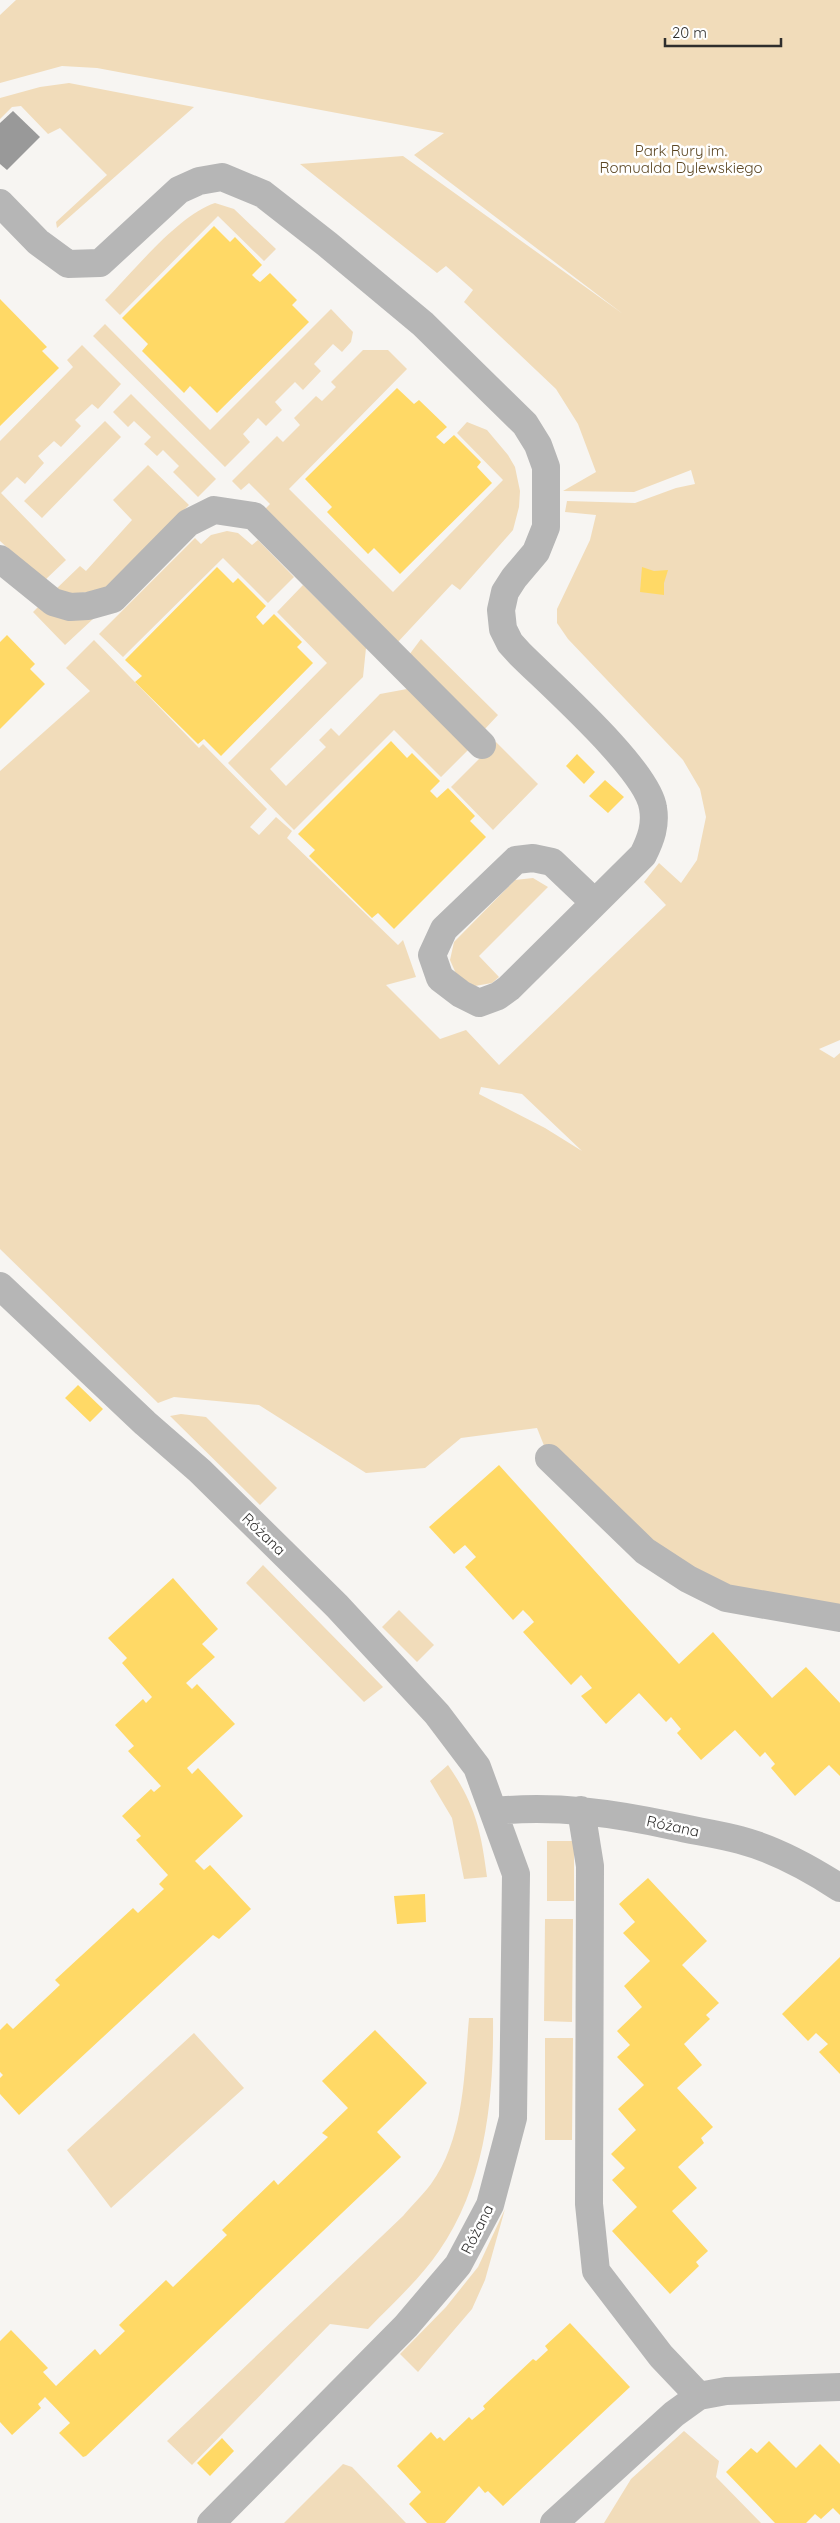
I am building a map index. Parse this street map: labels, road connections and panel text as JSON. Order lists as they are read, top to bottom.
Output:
{
  "streets": {
    "street": ["Różana"]
  },
  "parks": ["Park Rury im. Romualda Dylewskiego"],
  "scale_bar": "20 m"
}
